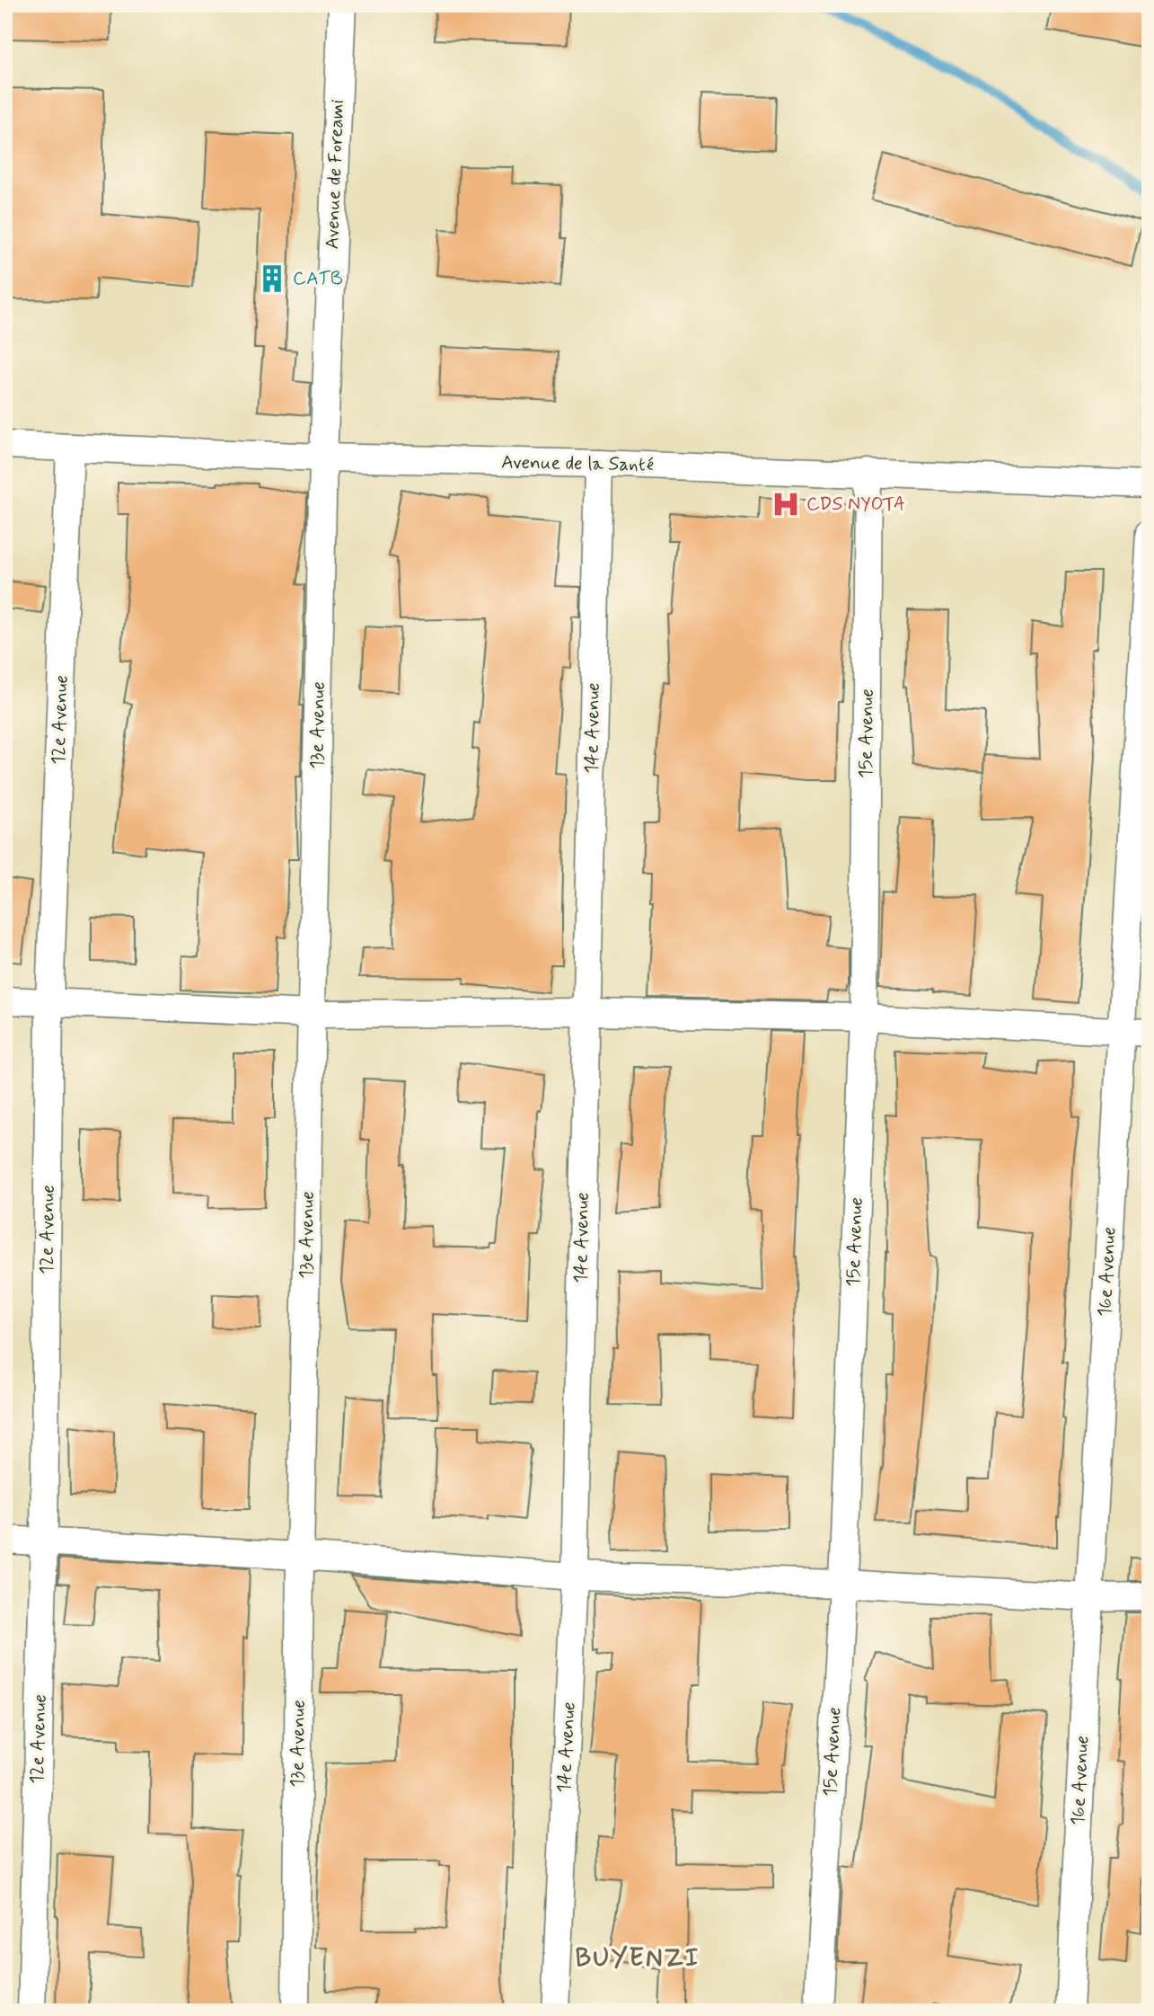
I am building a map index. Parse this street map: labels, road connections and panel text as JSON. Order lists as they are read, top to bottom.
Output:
{
  "streets": {
    "street": [
      "Avenue de Foreami",
      "Avenue de la Santé",
      "12e Avenue",
      "13e Avenue",
      "14e Avenue",
      "15e Avenue",
      "16e Avenue"
    ]
  },
  "crossings": [
    ["Avenue de Foreami", "Avenue de la Santé"],
    ["Avenue de Foreami", "13e Avenue"],
    ["Avenue de la Santé", "12e Avenue"],
    ["Avenue de la Santé", "13e Avenue"],
    ["Avenue de la Santé", "14e Avenue"],
    ["Avenue de la Santé", "15e Avenue"]
  ],
  "districts": ["BUYENZI"],
  "places": {
    "building": ["CATB"],
    "hospital": ["CDS NYOTA"]
  }
}
